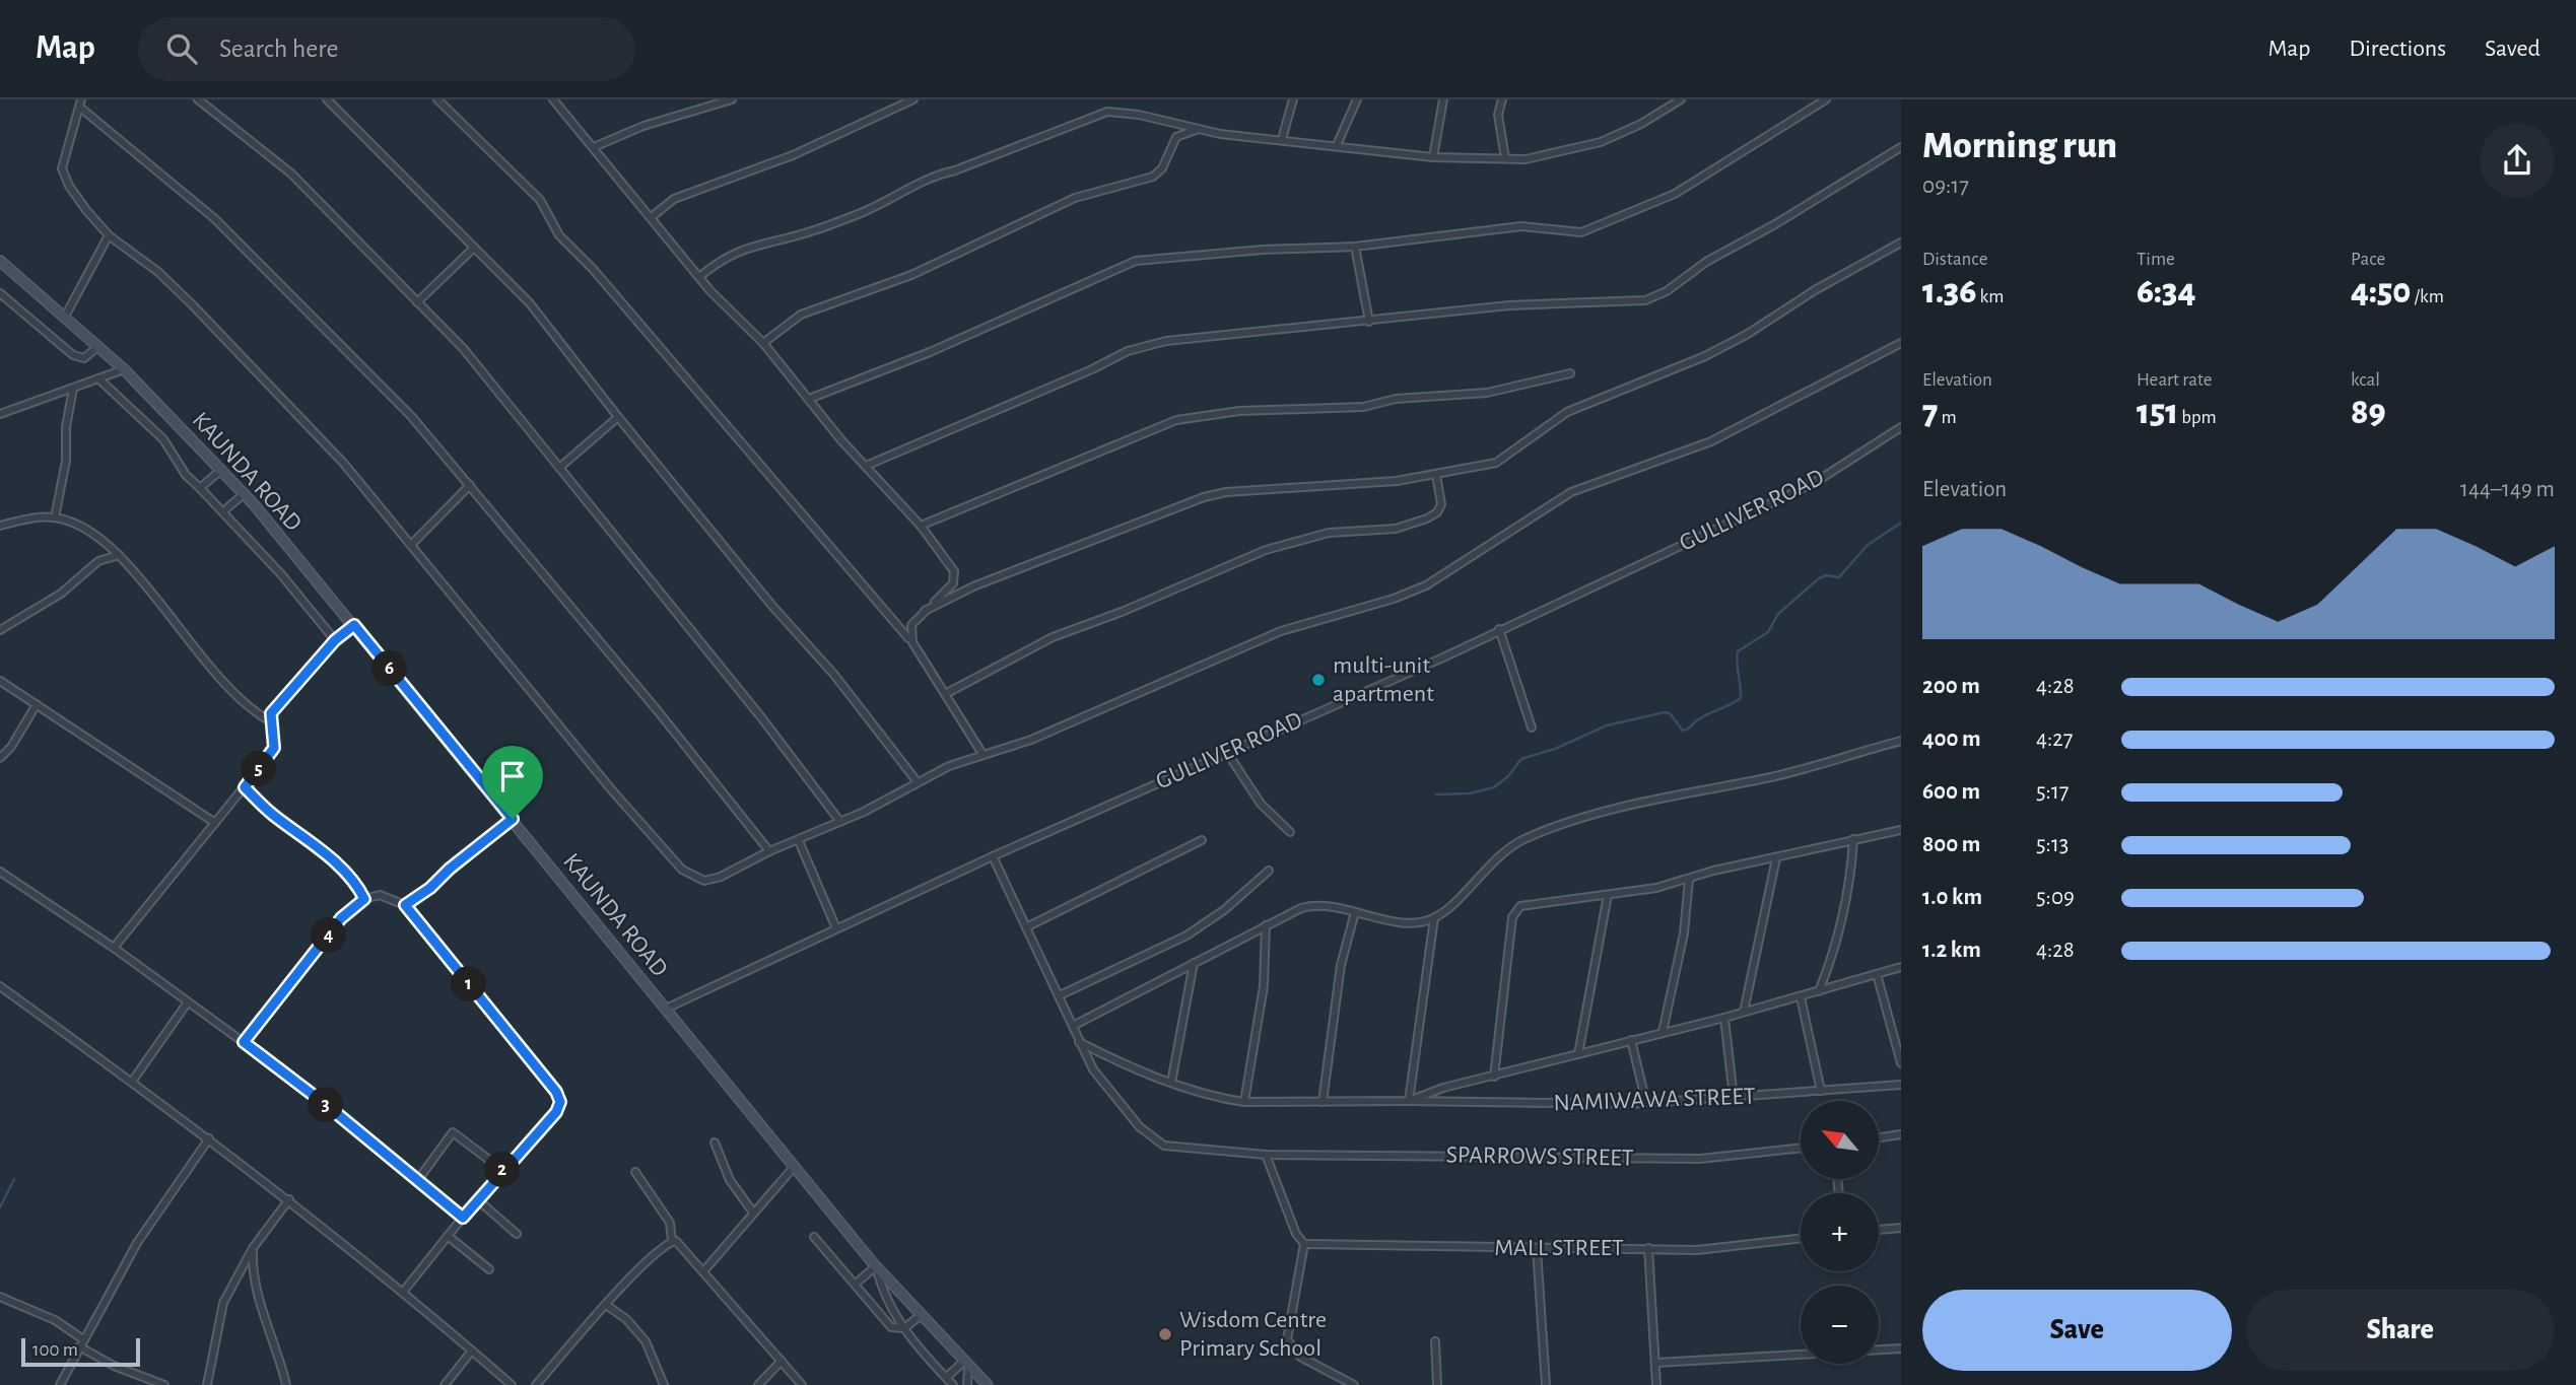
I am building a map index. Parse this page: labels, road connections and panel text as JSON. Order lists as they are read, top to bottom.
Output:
{
  "streets": {
    "main road": ["KAUNDA ROAD"],
    "street": [
      "GULLIVER ROAD",
      "NAMIWAWA STREET",
      "SPARROWS STREET",
      "MALL STREET"
    ]
  },
  "crossings": [
    ["KAUNDA ROAD", "GULLIVER ROAD"],
    ["GULLIVER ROAD", "SPARROWS STREET"]
  ],
  "places": ["multi-unit apartment", "Wisdom Centre Primary School"],
  "scale_bar": "100 m",
  "north": "top left",
  "page": {
    "header": "Map",
    "search": "Search here",
    "nav": ["Map", "Directions", "Saved"],
    "heading": ["Morning run", "09:17"],
    "stats": [
      ["Distance", "1.36 km"],
      ["Time", "6:34"],
      ["Pace", "4:50 /km"],
      ["Elevation", "7 m"],
      ["Heart rate", "151 bpm"],
      ["kcal", "89"]
    ],
    "chart": ["Elevation", "144–149 m"],
    "pins": [
      "6",
      "5",
      "4",
      "1",
      "3",
      "2"
    ],
    "list": [
      {
        "name": "200 m",
        "note": "4:28"
      },
      {
        "name": "400 m",
        "note": "4:27"
      },
      {
        "name": "600 m",
        "note": "5:17"
      },
      {
        "name": "800 m",
        "note": "5:13"
      },
      {
        "name": "1.0 km",
        "note": "5:09"
      },
      {
        "name": "1.2 km",
        "note": "4:28"
      }
    ],
    "map_buttons": ["+", "−"],
    "buttons": ["Save", "Share"],
    "scale": "100 m"
  }
}
